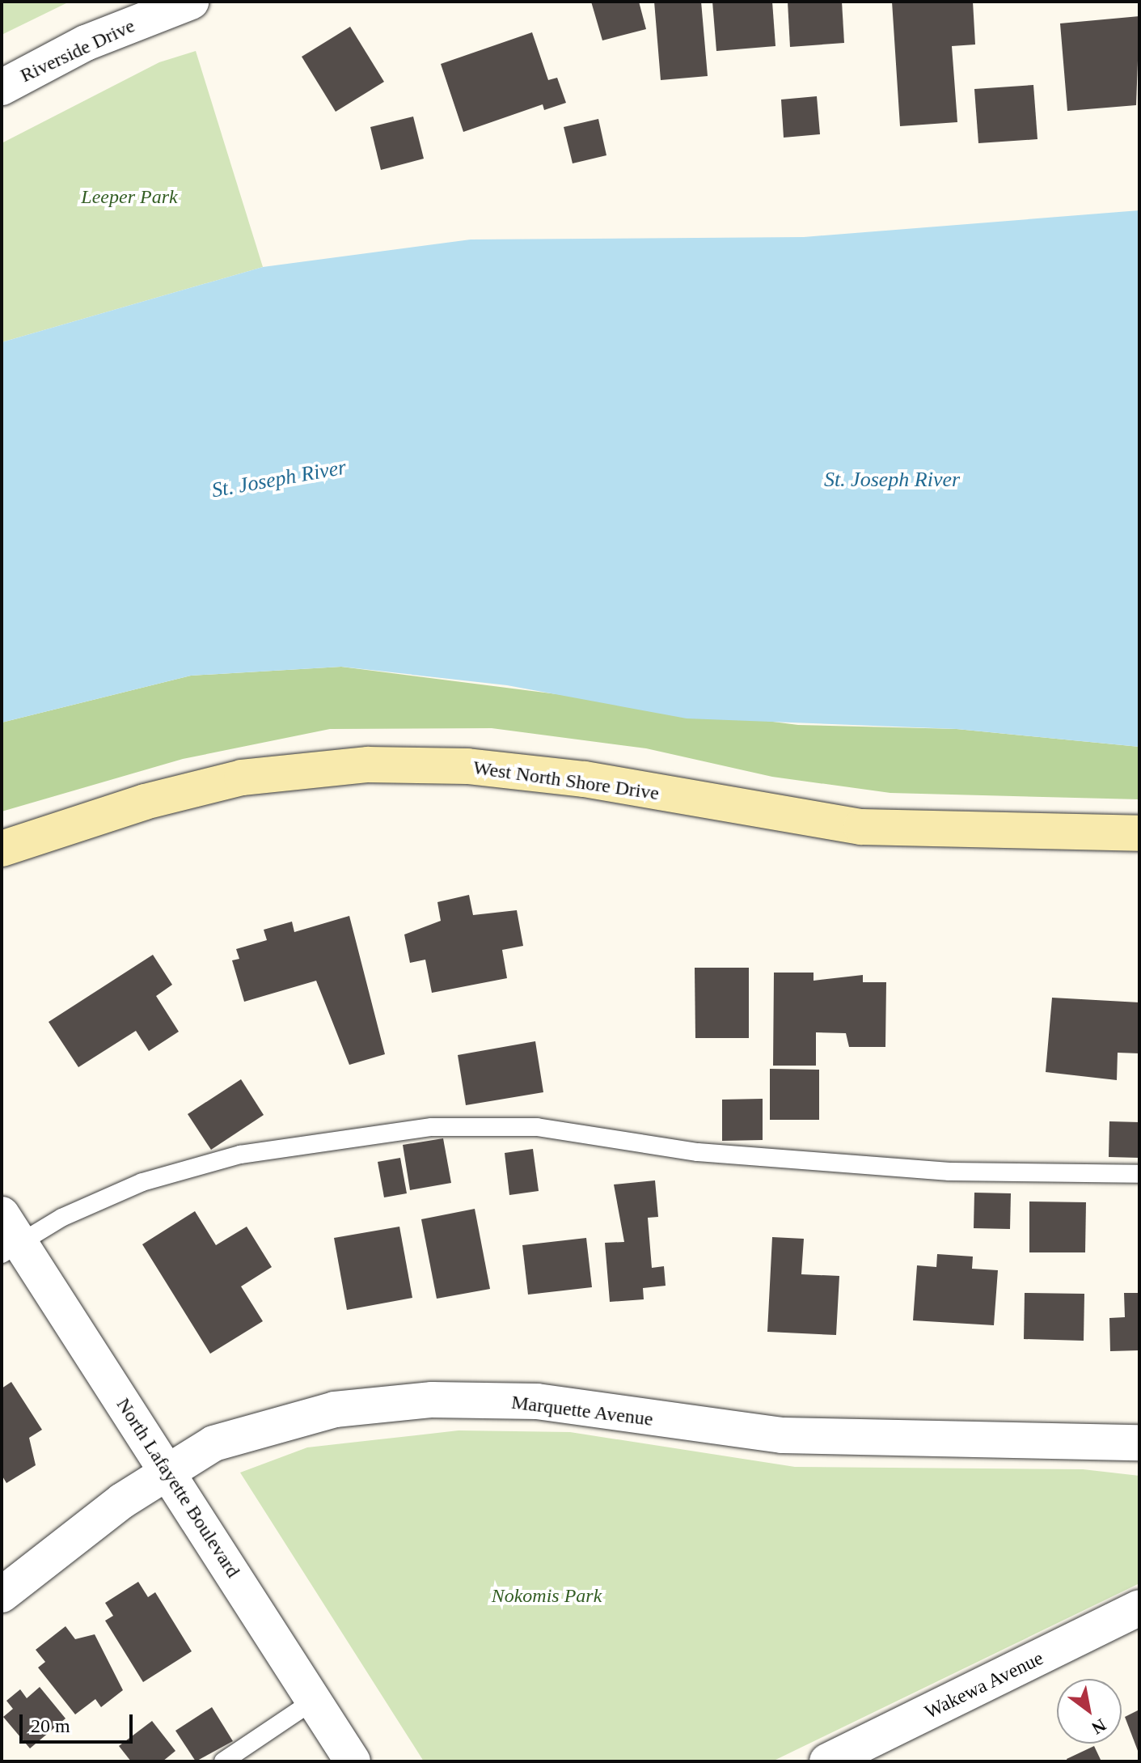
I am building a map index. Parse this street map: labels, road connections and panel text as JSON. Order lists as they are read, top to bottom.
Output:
{
  "streets": {
    "street": [
      "Riverside Drive",
      "West North Shore Drive",
      "Marquette Avenue",
      "North Lafayette Boulevard",
      "Wakewa Avenue"
    ]
  },
  "crossings": [
    ["Marquette Avenue", "North Lafayette Boulevard"]
  ],
  "water": ["St. Joseph River"],
  "parks": ["Leeper Park", "Nokomis Park"],
  "scale_bar": "20 m",
  "north": "bottom right"
}
